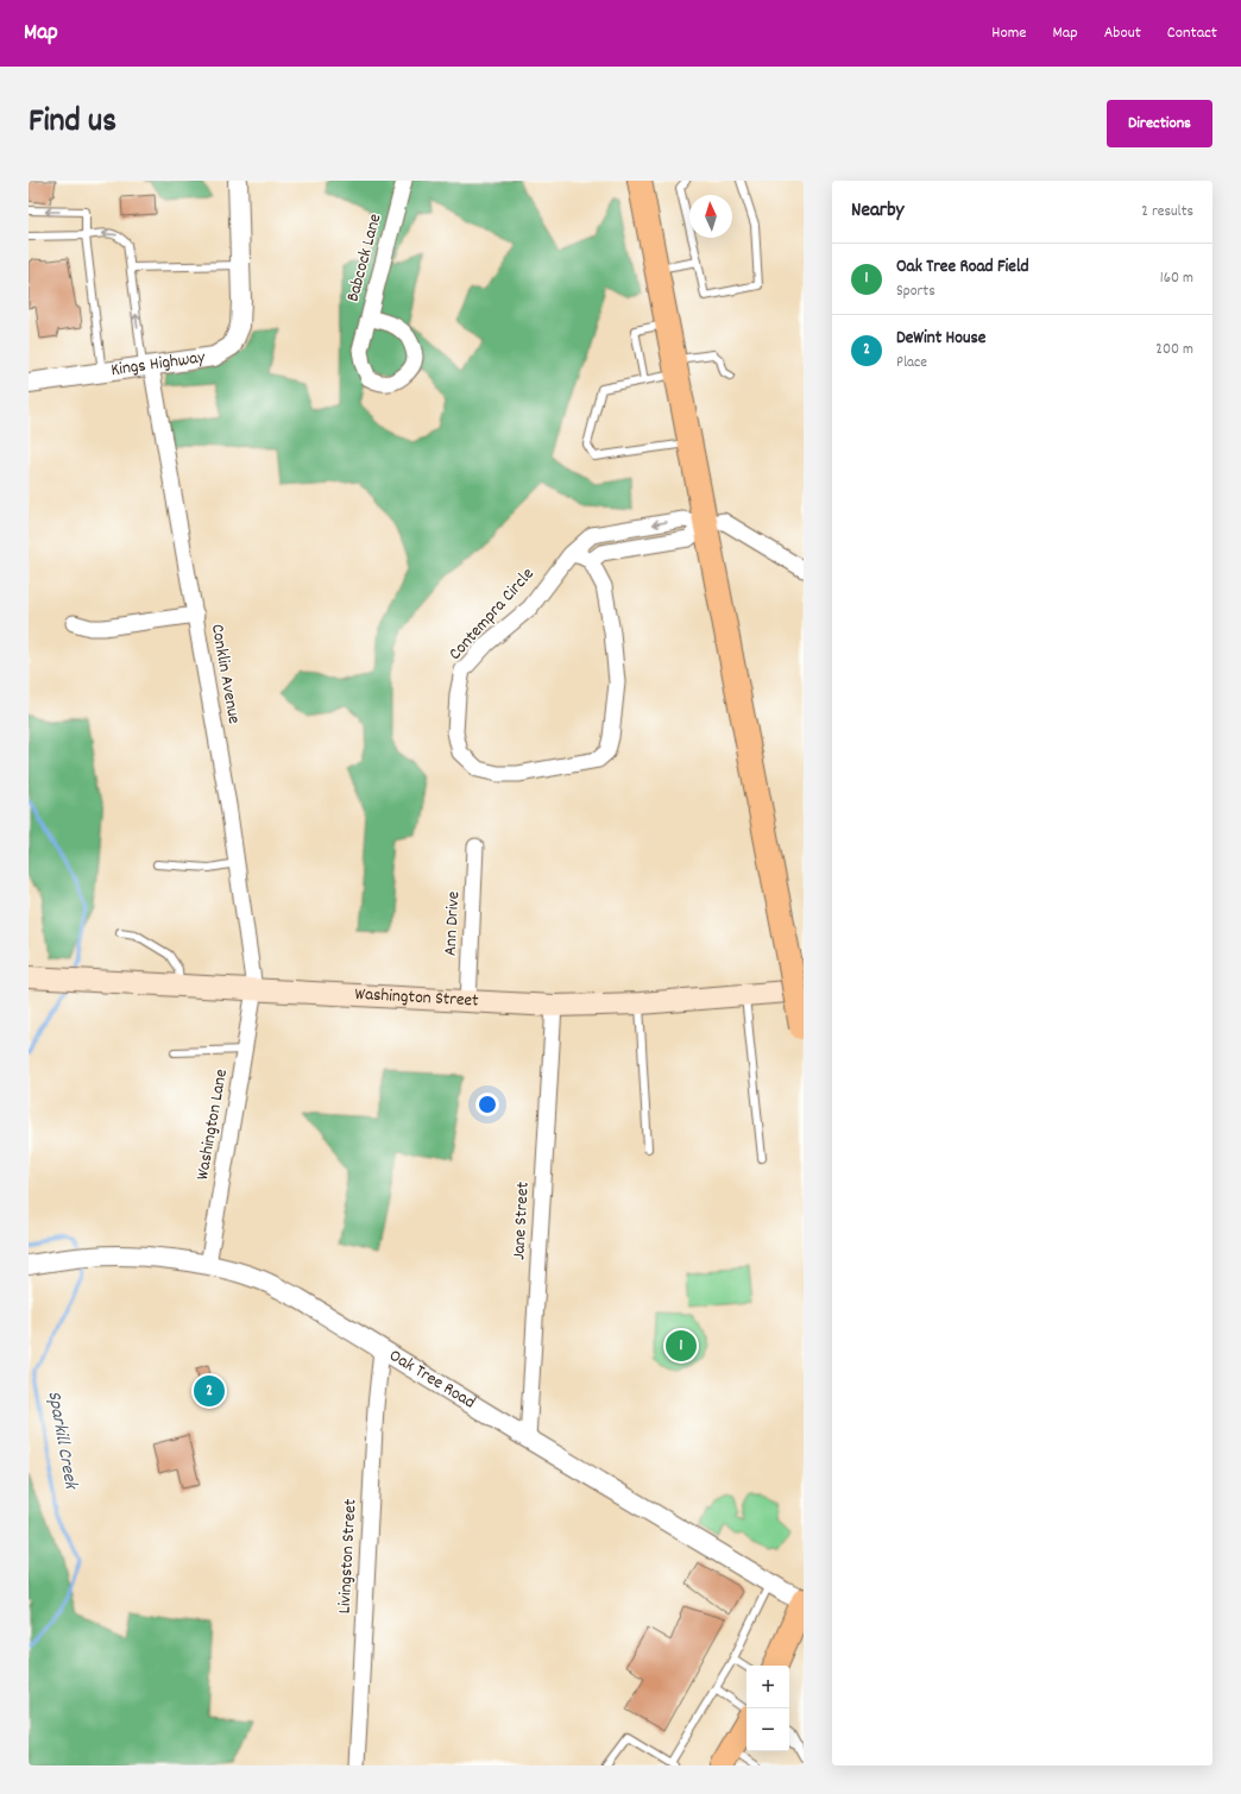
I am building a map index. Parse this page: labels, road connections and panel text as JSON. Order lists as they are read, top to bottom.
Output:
{
  "streets": {
    "main road": ["Washington Street"],
    "street": [
      "Babcock Lane",
      "Kings Highway",
      "Contempra Circle",
      "Conklin Avenue",
      "Ann Drive",
      "Washington Lane",
      "Jane Street",
      "Oak Tree Road",
      "Livingston Street"
    ]
  },
  "crossings": [
    ["Kings Highway", "Conklin Avenue"],
    ["Conklin Avenue", "Washington Street"],
    ["Conklin Avenue", "Washington Lane"],
    ["Ann Drive", "Washington Street"],
    ["Washington Street", "Washington Lane"],
    ["Washington Street", "Jane Street"],
    ["Washington Lane", "Oak Tree Road"],
    ["Jane Street", "Oak Tree Road"],
    ["Oak Tree Road", "Livingston Street"]
  ],
  "water": ["Sparkill Creek"],
  "north": "top",
  "page": {
    "header": "Map",
    "nav": [
      "Home",
      "Map",
      "About",
      "Contact"
    ],
    "title": "Find us",
    "buttons": "Directions",
    "heading": ["Nearby", "2 results"],
    "list": [
      {
        "mark": "1",
        "name": "Oak Tree Road Field",
        "note": "Sports",
        "value": "160 m"
      },
      {
        "mark": "2",
        "name": "DeWint House",
        "note": "Place",
        "value": "200 m"
      }
    ],
    "pins": ["1", "2"],
    "map_buttons": ["+", "−"]
  }
}
